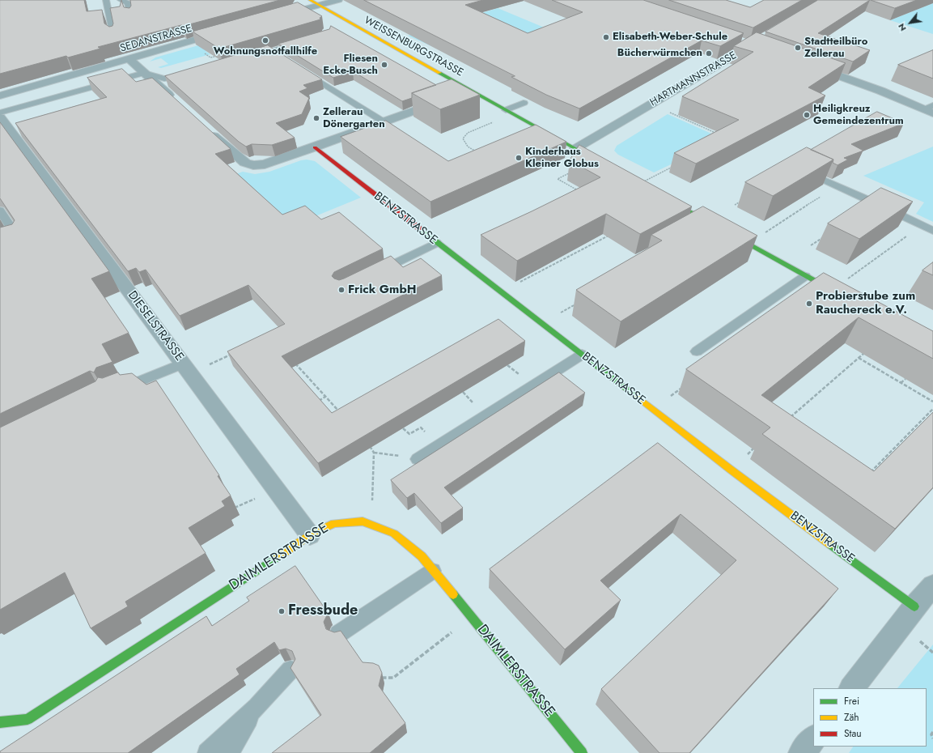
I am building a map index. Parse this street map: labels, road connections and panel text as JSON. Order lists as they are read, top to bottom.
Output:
{
  "streets": {
    "street": [
      "SEDANSTRASSE",
      "WEISSENBURGSTRASSE",
      "HARTMANNSTRASSE",
      "BENZSTRASSE",
      "DIESELSTRASSE",
      "DAIMLERSTRASSE"
    ]
  },
  "crossings": [
    ["WEISSENBURGSTRASSE", "HARTMANNSTRASSE"],
    ["DIESELSTRASSE", "DAIMLERSTRASSE"]
  ],
  "places": [
    "Elisabeth-Weber-Schule",
    "Wohnungsnotfallhilfe",
    "Stadtteilbüro Zellerau",
    "Bücherwürmchen",
    "Fliesen Ecke-Busch",
    "Heiligkreuz Gemeindezentrum",
    "Zellerau Dönergarten",
    "Kinderhaus Kleiner Globus",
    "Frick GmbH",
    "Probierstube zum Rauchereck e.V.",
    "Fressbude"
  ],
  "legend": ["Frei", "Zäh", "Stau"],
  "north": "bottom left"
}
